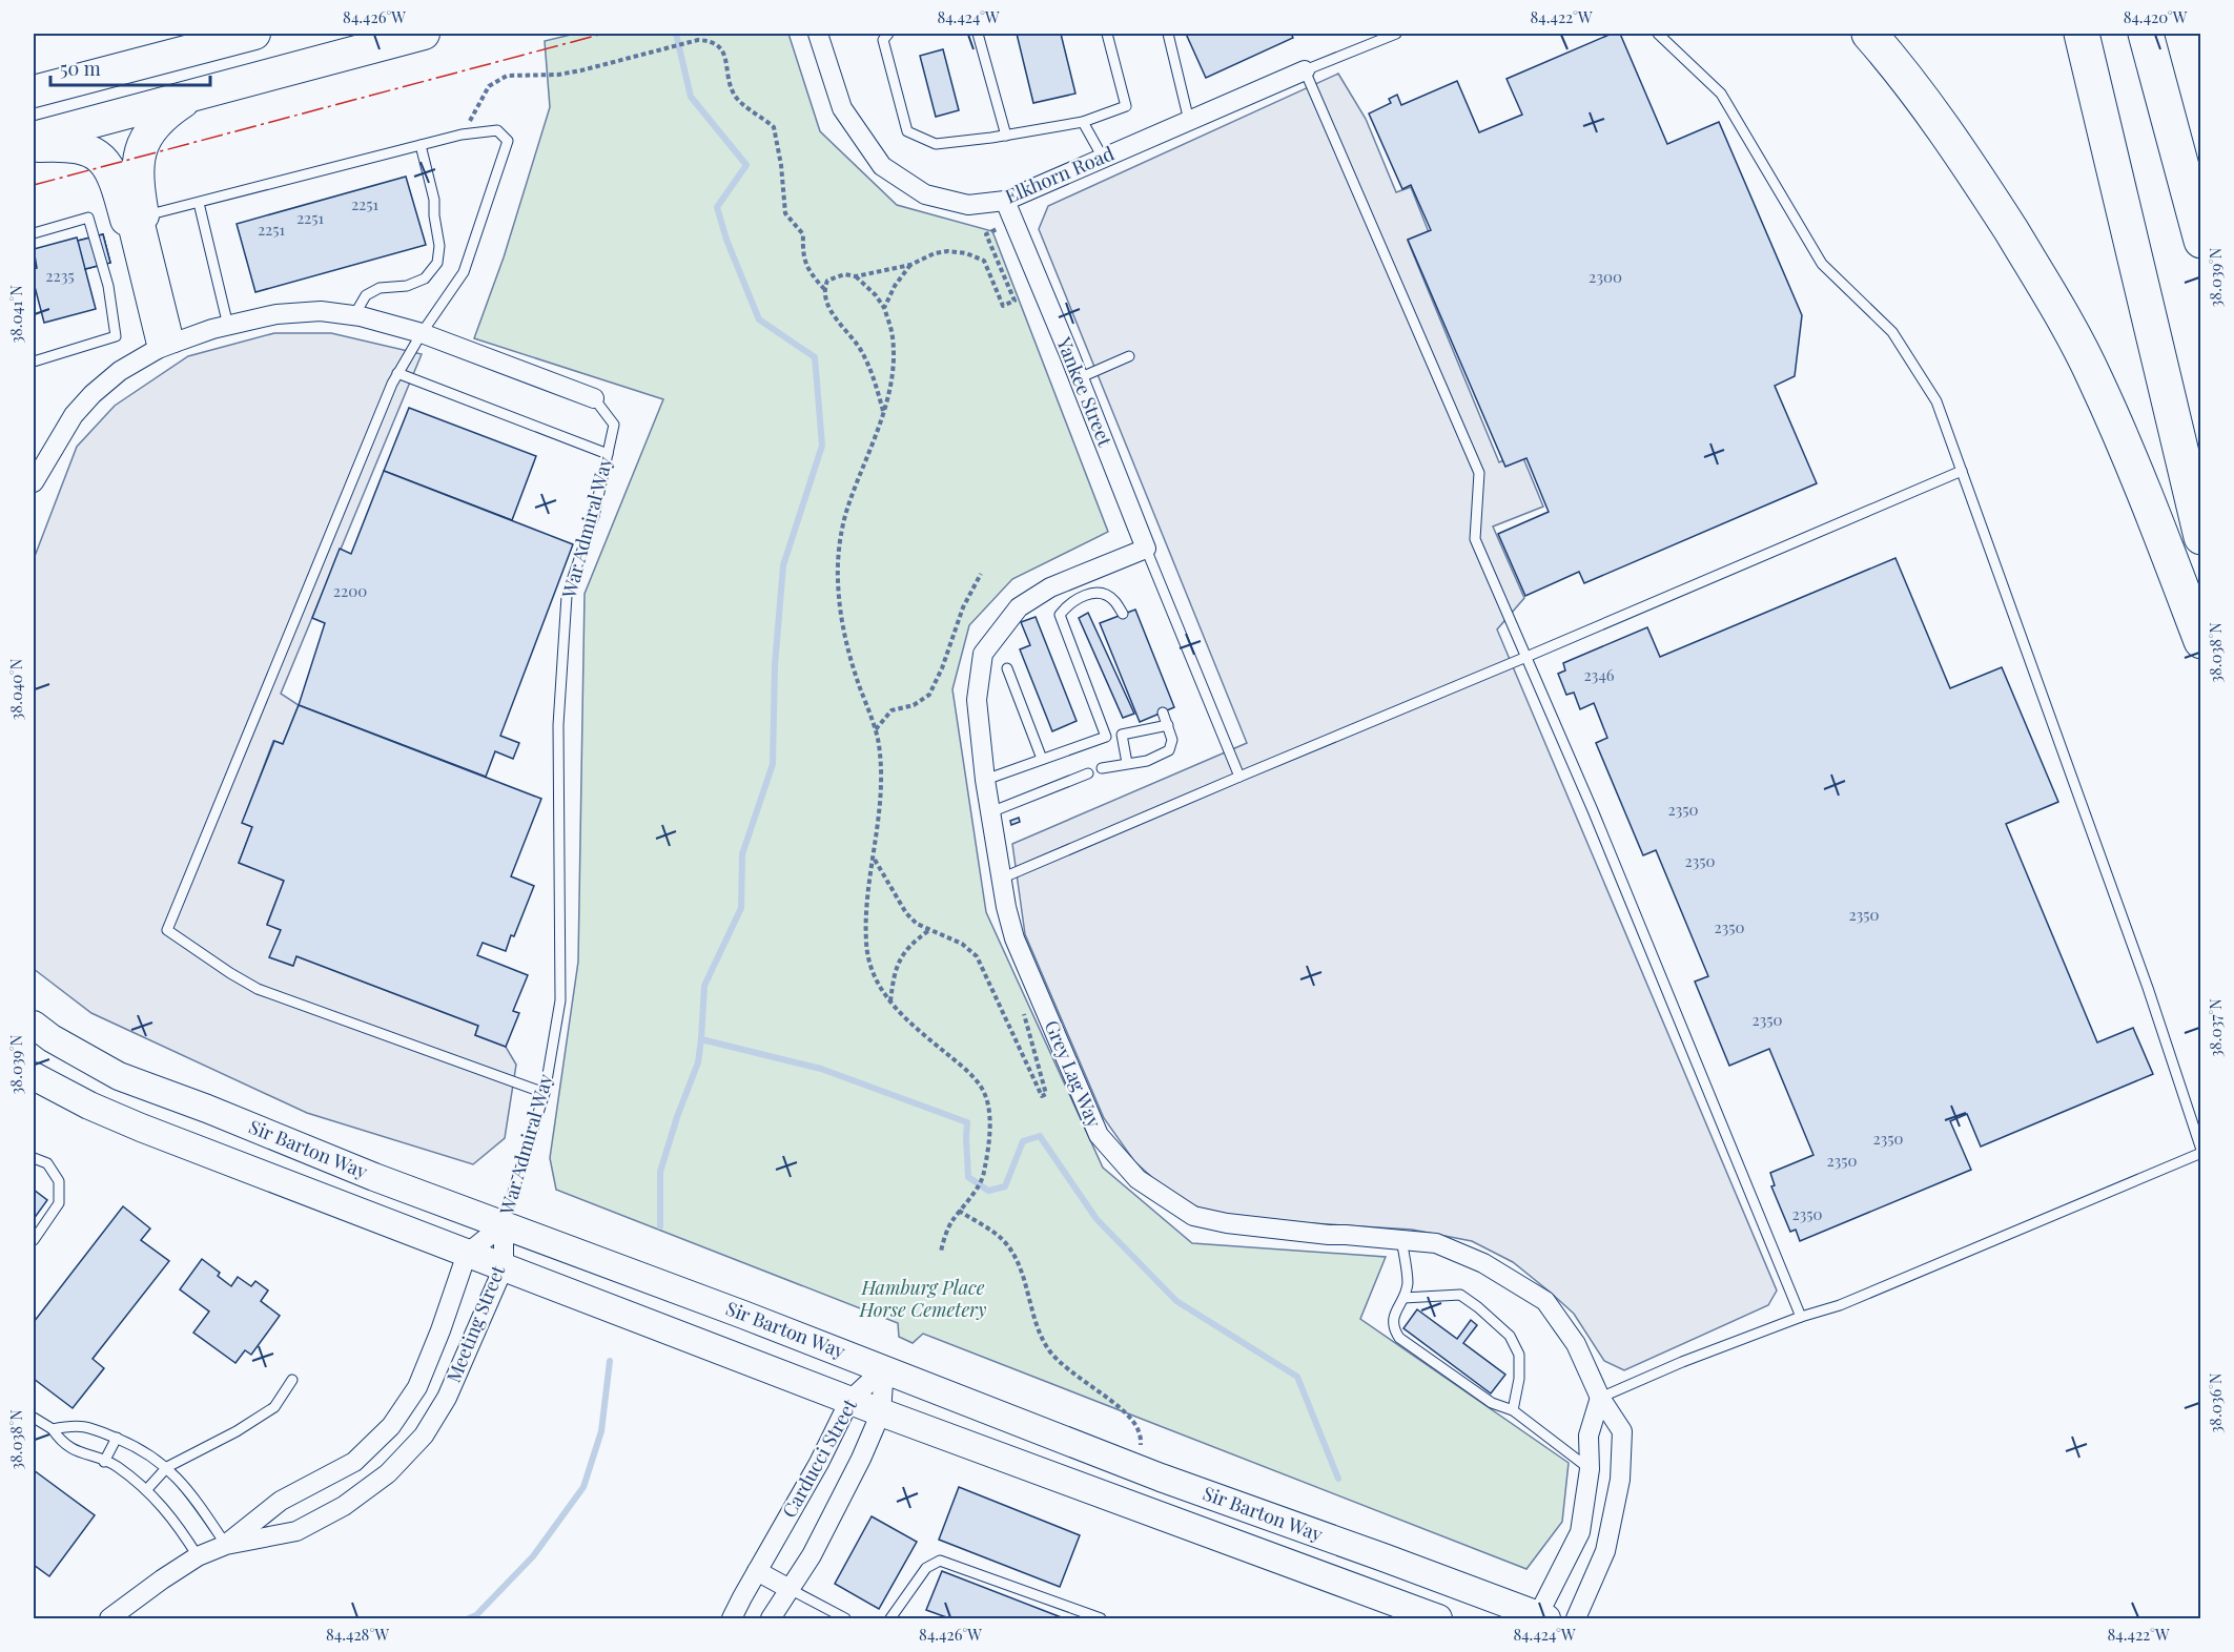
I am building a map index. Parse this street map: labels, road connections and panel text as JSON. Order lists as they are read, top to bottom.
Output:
{
  "streets": {
    "main road": ["Sir Barton Way"],
    "street": [
      "Elkhorn Road",
      "Yankee Street",
      "War Admiral Way",
      "Grey Lag Way",
      "Meeting Street",
      "Carducci Street"
    ]
  },
  "crossings": [
    ["Elkhorn Road", "Yankee Street"],
    ["Yankee Street", "Grey Lag Way"],
    ["War Admiral Way", "Sir Barton Way"],
    ["War Admiral Way", "Meeting Street"],
    ["Sir Barton Way", "Meeting Street"],
    ["Sir Barton Way", "Carducci Street"]
  ],
  "parks": ["Hamburg Place Horse Cemetery"],
  "house_numbers": [
    "2251",
    "2251",
    "2251",
    "2235",
    "2300",
    "2200",
    "2346",
    "2350",
    "2350",
    "2350",
    "2350",
    "2350",
    "2350",
    "2350",
    "2350"
  ],
  "scale_bar": "50 m",
  "coordinates": [
    "84.426°W",
    "84.424°W",
    "84.422°W",
    "84.420°W",
    "38.039°N",
    "38.041°N",
    "38.038°N",
    "38.040°N",
    "38.037°N",
    "38.036°N",
    "84.428°W"
  ]
}
